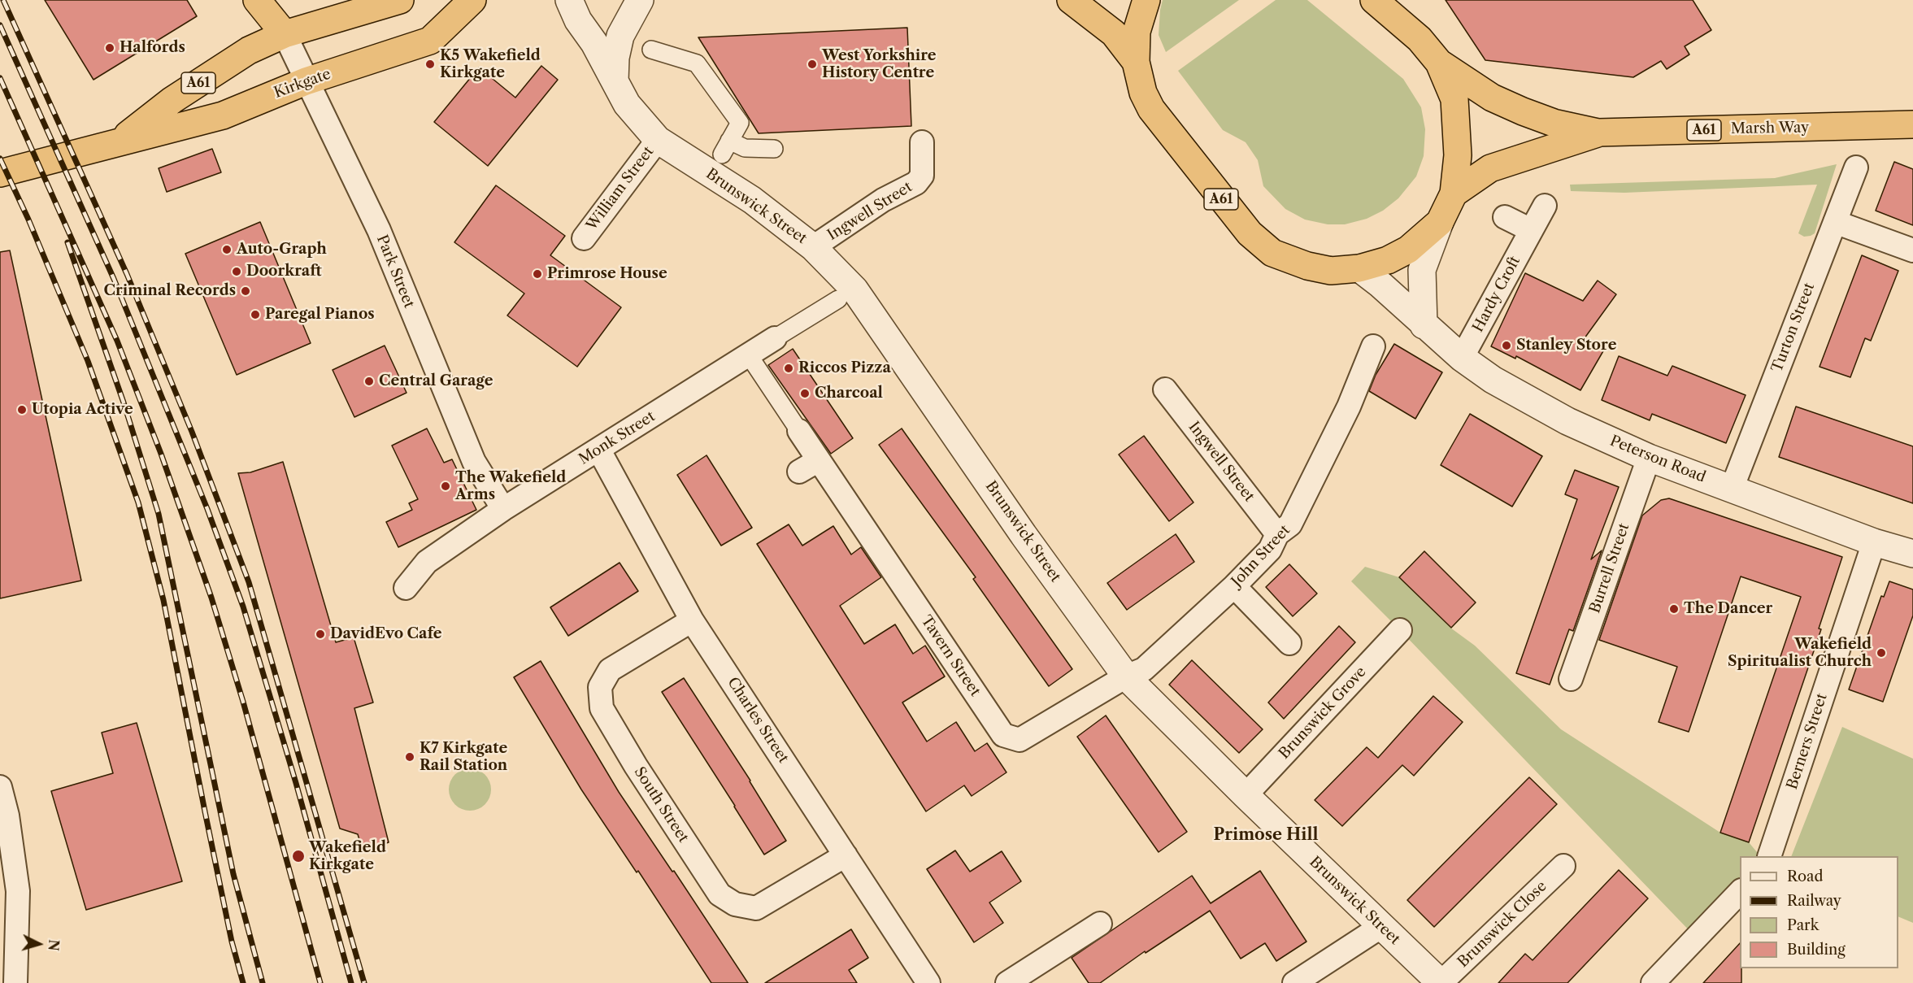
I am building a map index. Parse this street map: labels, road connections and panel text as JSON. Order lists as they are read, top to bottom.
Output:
{
  "streets": {
    "highway": ["A61", "Kirkgate", "Marsh Way"],
    "street": [
      "William Street",
      "Brunswick Street",
      "Ingwell Street",
      "Park Street",
      "Hardy Croft",
      "Turton Street",
      "Monk Street",
      "Peterson Road",
      "John Street",
      "Burrell Street",
      "Tavern Street",
      "Brunswick Grove",
      "Charles Street",
      "Berners Street",
      "South Street",
      "Brunswick Close"
    ]
  },
  "crossings": [
    ["A61", "Marsh Way"],
    ["A61", "Peterson Road"],
    ["Kirkgate", "Park Street"],
    ["William Street", "Brunswick Street"],
    ["Brunswick Street", "Ingwell Street"],
    ["Brunswick Street", "John Street"],
    ["Brunswick Street", "Tavern Street"],
    ["Brunswick Street", "Brunswick Grove"],
    ["Brunswick Street", "Brunswick Close"],
    ["Ingwell Street", "John Street"],
    ["Park Street", "Monk Street"],
    ["Hardy Croft", "Peterson Road"],
    ["Turton Street", "Peterson Road"],
    ["Monk Street", "Tavern Street"],
    ["Monk Street", "Charles Street"],
    ["Peterson Road", "Burrell Street"],
    ["Peterson Road", "Berners Street"],
    ["John Street", "Tavern Street"],
    ["Charles Street", "South Street"]
  ],
  "districts": ["Primose Hill"],
  "places": [
    "Halfords",
    "K5 Wakefield Kirkgate",
    "West Yorkshire History Centre",
    "Auto-Graph",
    "Doorkraft",
    "Primrose House",
    "Criminal Records",
    "Paregal Pianos",
    "Stanley Store",
    "Riccos Pizza",
    "Central Garage",
    "Charcoal",
    "Utopia Active",
    "The Wakefield Arms",
    "The Dancer",
    "DavidEvo Cafe",
    "Wakefield Spiritualist Church",
    "K7 Kirkgate Rail Station",
    "Wakefield Kirkgate"
  ],
  "legend": [
    "Road",
    "Railway",
    "Park",
    "Building"
  ],
  "north": "right"
}
